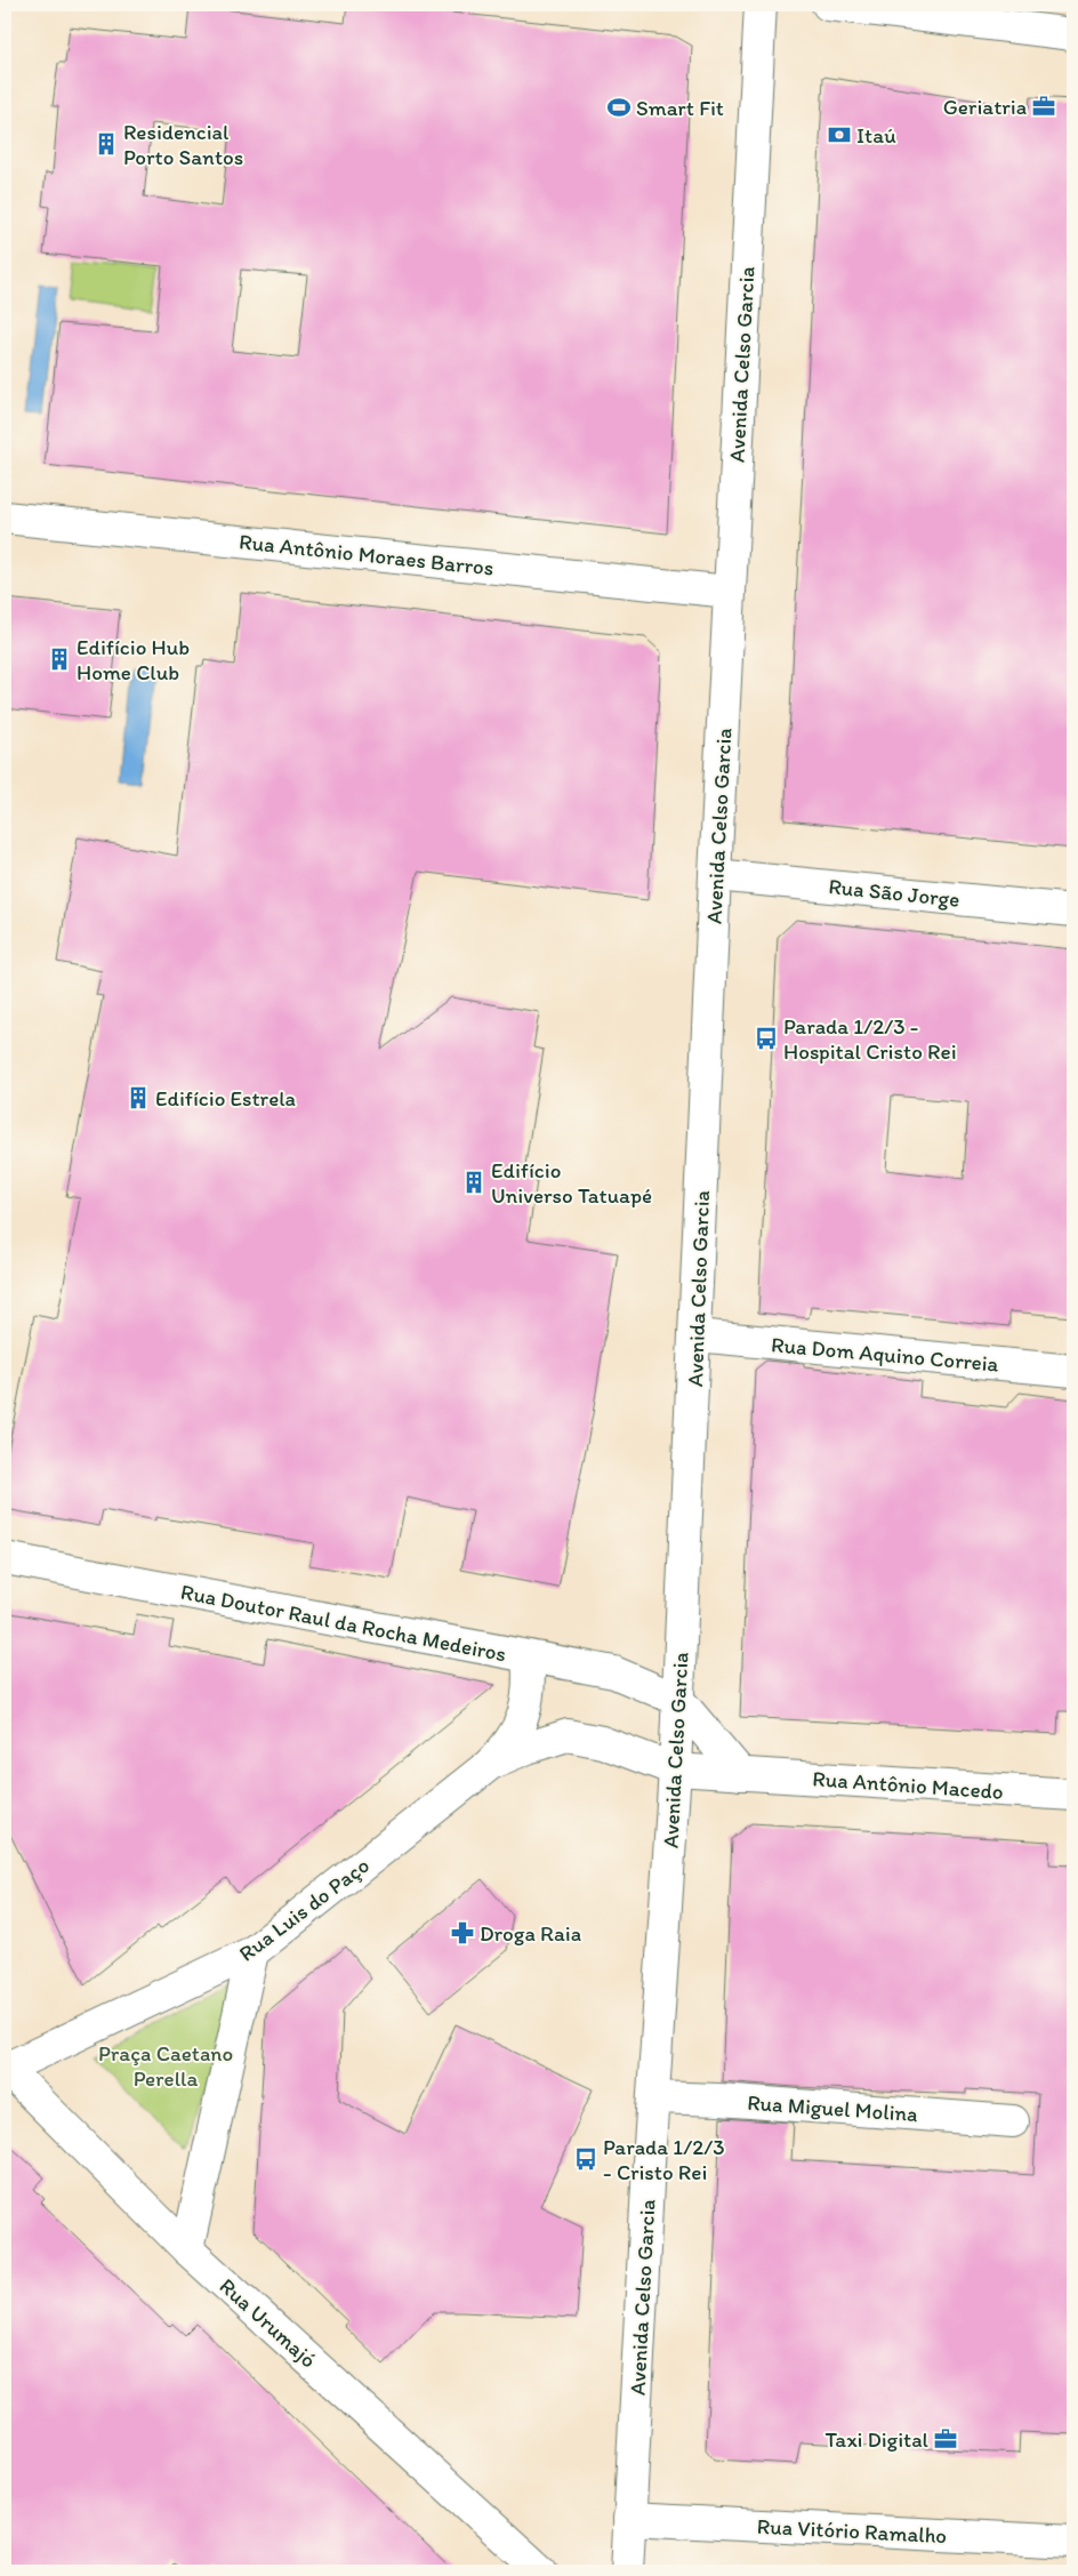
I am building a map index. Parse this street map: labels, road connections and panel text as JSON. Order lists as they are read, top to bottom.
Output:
{
  "streets": {
    "street": [
      "Avenida Celso Garcia",
      "Rua Antônio Moraes Barros",
      "Rua São Jorge",
      "Rua Dom Aquino Correia",
      "Rua Doutor Raul da Rocha Medeiros",
      "Rua Antônio Macedo",
      "Rua Luis do Paço",
      "Rua Miguel Molina",
      "Rua Urumajó",
      "Rua Vitório Ramalho"
    ]
  },
  "crossings": [
    ["Avenida Celso Garcia", "Rua Antônio Moraes Barros"],
    ["Avenida Celso Garcia", "Rua São Jorge"],
    ["Avenida Celso Garcia", "Rua Dom Aquino Correia"],
    ["Avenida Celso Garcia", "Rua Doutor Raul da Rocha Medeiros"],
    ["Avenida Celso Garcia", "Rua Antônio Macedo"],
    ["Avenida Celso Garcia", "Rua Luis do Paço"],
    ["Avenida Celso Garcia", "Rua Miguel Molina"],
    ["Avenida Celso Garcia", "Rua Vitório Ramalho"],
    ["Rua Doutor Raul da Rocha Medeiros", "Rua Luis do Paço"],
    ["Rua Antônio Macedo", "Rua Luis do Paço"],
    ["Rua Luis do Paço", "Rua Urumajó"]
  ],
  "parks": ["Praça Caetano Perella"],
  "places": {
    "office": ["Geriatria", "Taxi Digital"],
    "sports": ["Smart Fit"],
    "bank": ["Itaú"],
    "building": [
      "Residencial Porto Santos",
      "Edifício Hub Home Club",
      "Edifício Estrela",
      "Edifício Universo Tatuapé"
    ],
    "bus stop": ["Parada 1/2/3 - Hospital Cristo Rei", "Parada 1/2/3 - Cristo Rei"],
    "pharmacy": ["Droga Raia"]
  }
}
